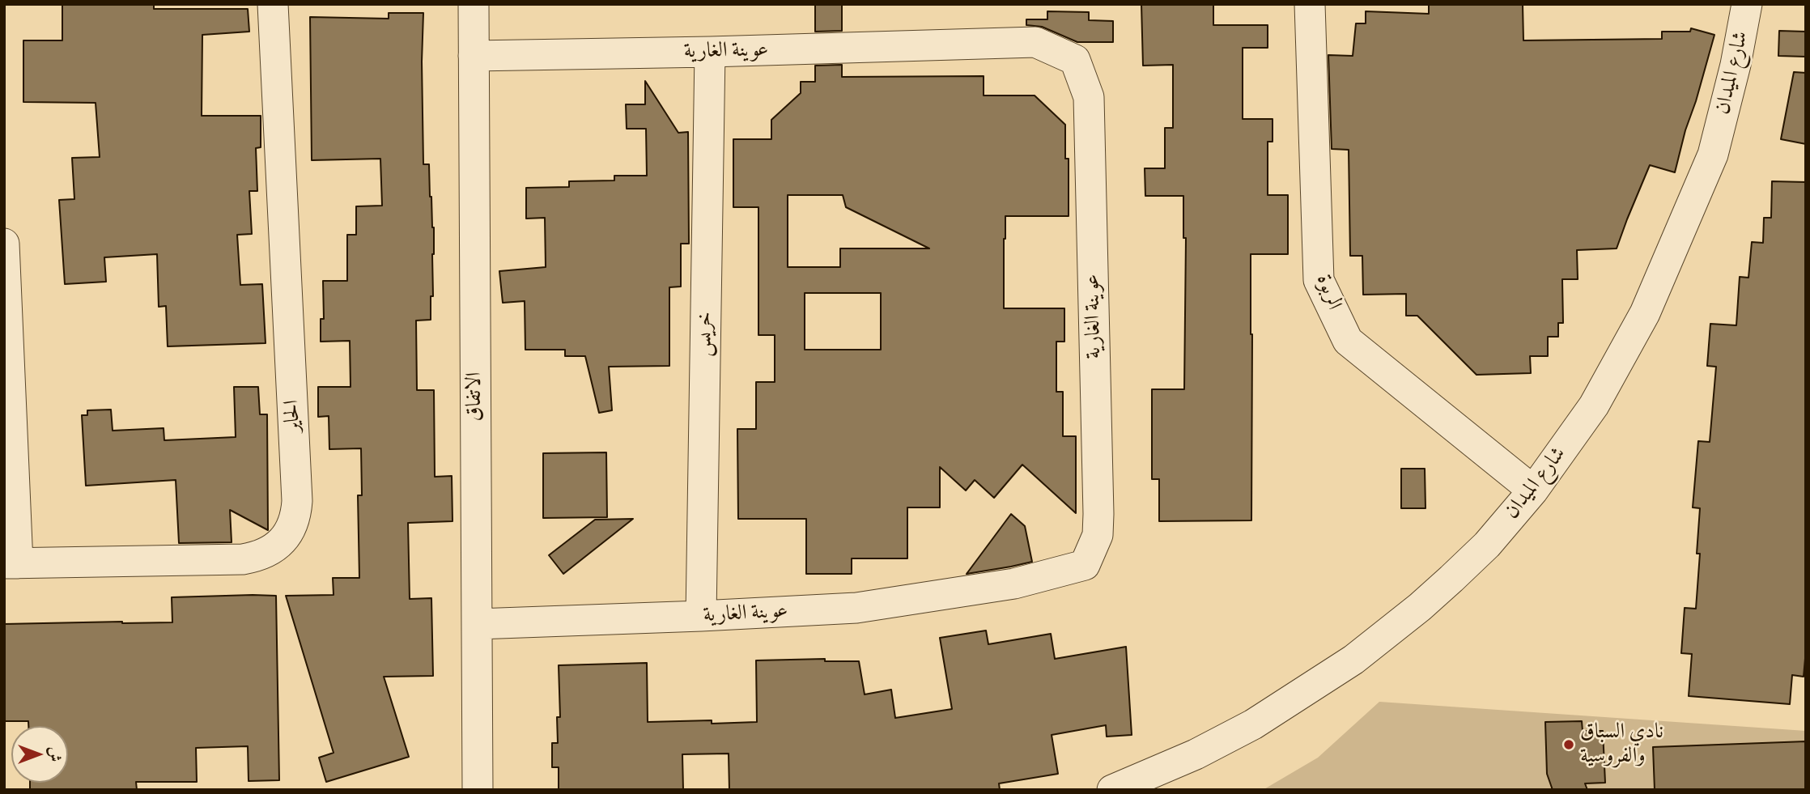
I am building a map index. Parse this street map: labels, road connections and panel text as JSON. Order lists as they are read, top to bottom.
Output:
{
  "streets": {
    "street": [
      "عوينة الغارية",
      "شارع الميدان",
      "الربوة",
      "خريس",
      "الاتفاق",
      "الحاير"
    ]
  },
  "crossings": [
    ["عوينة الغارية", "خريس"],
    ["عوينة الغارية", "الاتفاق"],
    ["شارع الميدان", "الربوة"]
  ],
  "places": ["نادي السباق والفروسية"],
  "north": "right"
}
